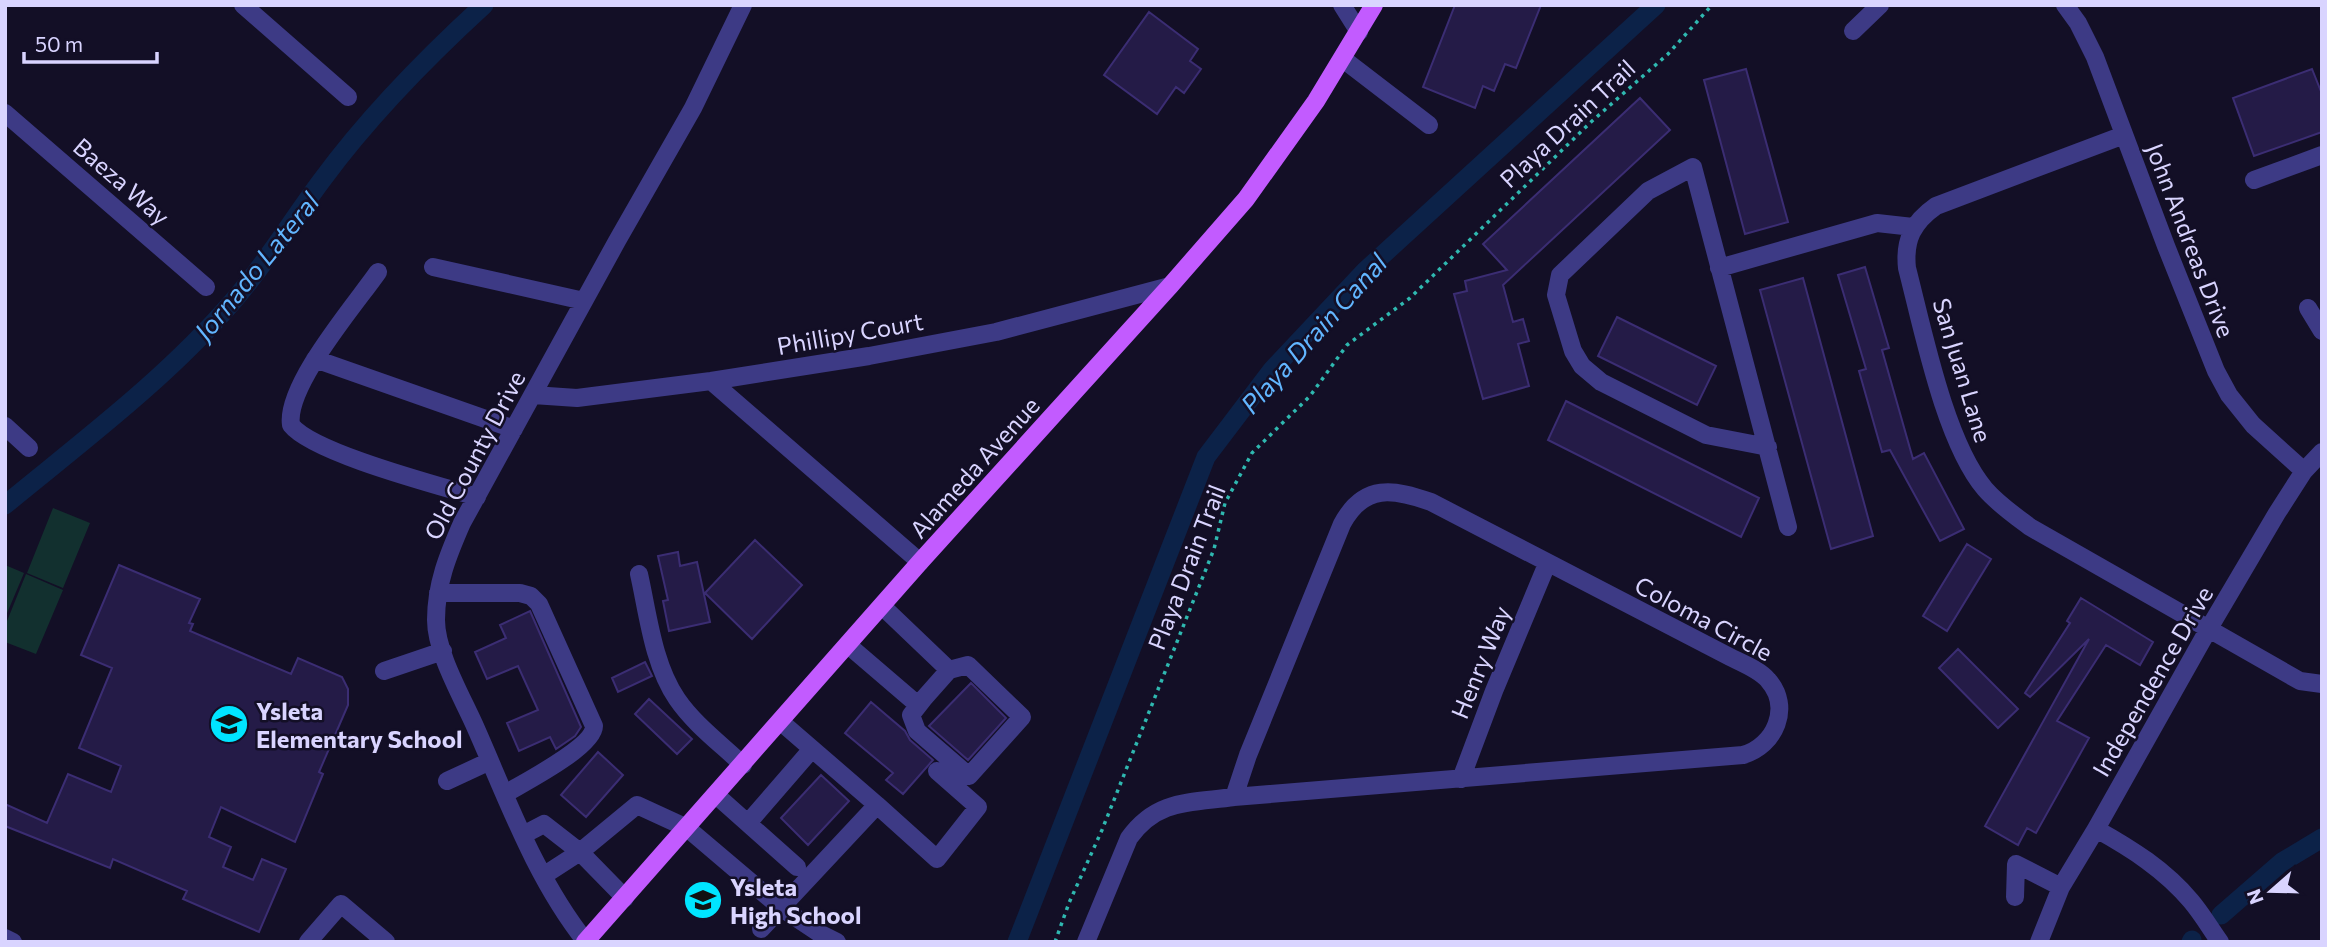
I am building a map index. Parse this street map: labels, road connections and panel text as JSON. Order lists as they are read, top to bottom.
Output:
{
  "streets": {
    "main road": ["Alameda Avenue"],
    "street": [
      "Baeza Way",
      "John Andreas Drive",
      "Phillipy Court",
      "San Juan Lane",
      "Old County Drive",
      "Coloma Circle",
      "Henry Way",
      "Independence Drive"
    ],
    "path": ["Playa Drain Trail"]
  },
  "crossings": [
    ["John Andreas Drive", "Independence Drive"],
    ["Phillipy Court", "Old County Drive"],
    ["Phillipy Court", "Alameda Avenue"],
    ["San Juan Lane", "Independence Drive"],
    ["Old County Drive", "Alameda Avenue"],
    ["Coloma Circle", "Henry Way"]
  ],
  "water": ["Jornado Lateral", "Playa Drain Canal"],
  "places": {
    "school or university": ["Ysleta Elementary School", "Ysleta High School"]
  },
  "scale_bar": "50 m",
  "north": "left"
}
